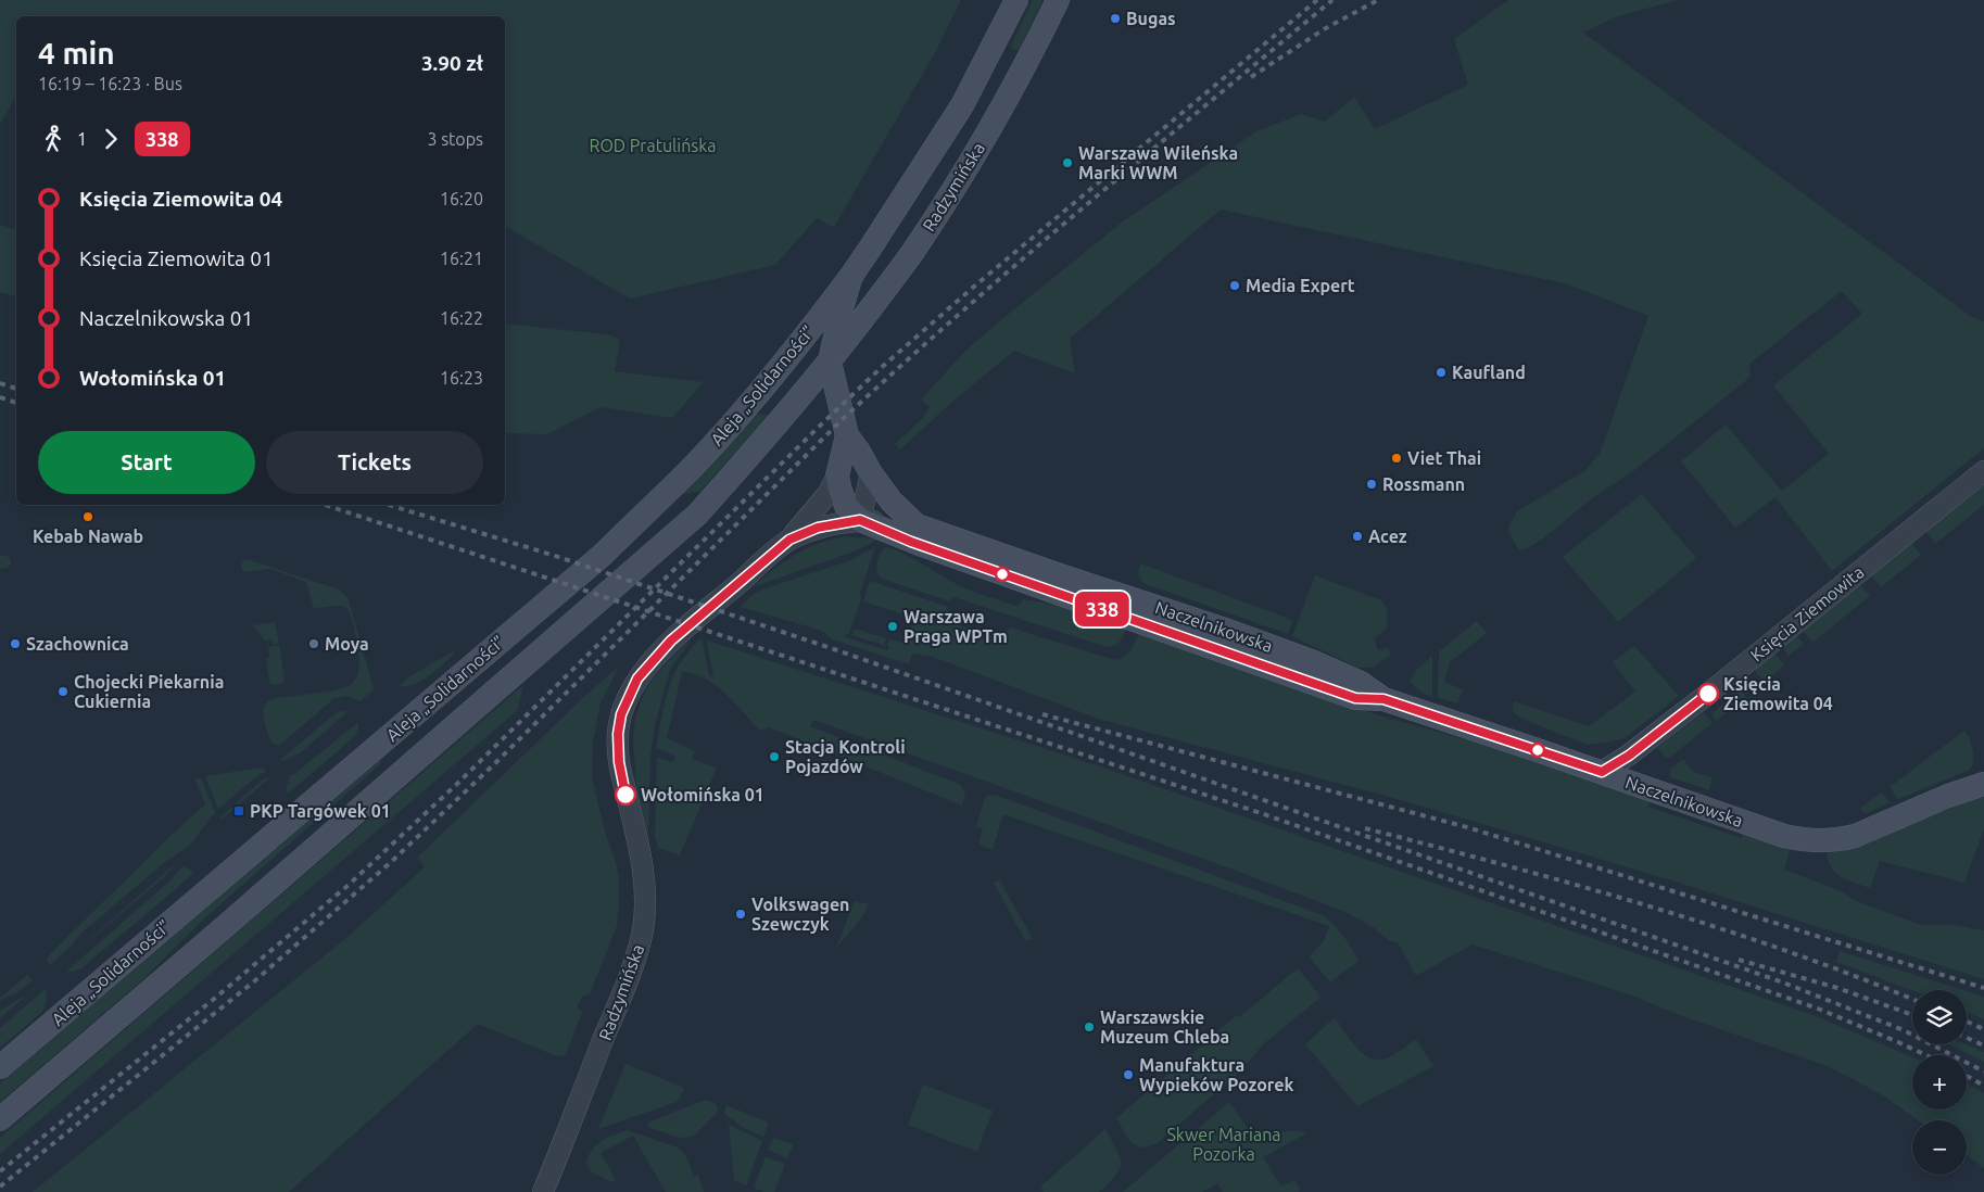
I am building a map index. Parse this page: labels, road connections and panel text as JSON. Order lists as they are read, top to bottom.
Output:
{
  "streets": {
    "main road": ["Radzymińska", "Aleja „Solidarności”", "Naczelnikowska"],
    "street": ["Księcia Ziemowita"]
  },
  "crossings": [
    ["Radzymińska", "Aleja „Solidarności”"],
    ["Radzymińska", "Naczelnikowska"],
    ["Księcia Ziemowita", "Naczelnikowska"]
  ],
  "parks": ["ROD Pratulińska", "Skwer Mariana Pozorka"],
  "places": {
    "other": [
      "Bugas",
      "Warszawa Wileńska Marki WWM",
      "Media Expert",
      "Kaufland",
      "Viet Thai",
      "Rossmann",
      "Kebab Nawab",
      "Acez",
      "Warszawa Praga WPTm",
      "Szachownica",
      "Moya",
      "Chojecki Piekarnia Cukiernia",
      "Księcia Ziemowita 04",
      "Stacja Kontroli Pojazdów",
      "Wołomińska 01",
      "Volkswagen Szewczyk",
      "Warszawskie Muzeum Chleba",
      "Manufaktura Wypieków Pozorek"
    ],
    "transit": ["PKP Targówek 01"]
  },
  "lines": ["bus line 338"],
  "page": {
    "on_map": "338",
    "heading": ["4 min", "16:19 – 16:23 · Bus", "3.90 zł"],
    "legs": ["1", "338", "3 stops"],
    "list": [
      {
        "name": "Księcia Ziemowita 04",
        "value": "16:20"
      },
      {
        "name": "Księcia Ziemowita 01",
        "value": "16:21"
      },
      {
        "name": "Naczelnikowska 01",
        "value": "16:22"
      },
      {
        "name": "Wołomińska 01",
        "value": "16:23"
      }
    ],
    "buttons": ["Start", "Tickets"],
    "map_buttons": ["+", "−"]
  }
}
